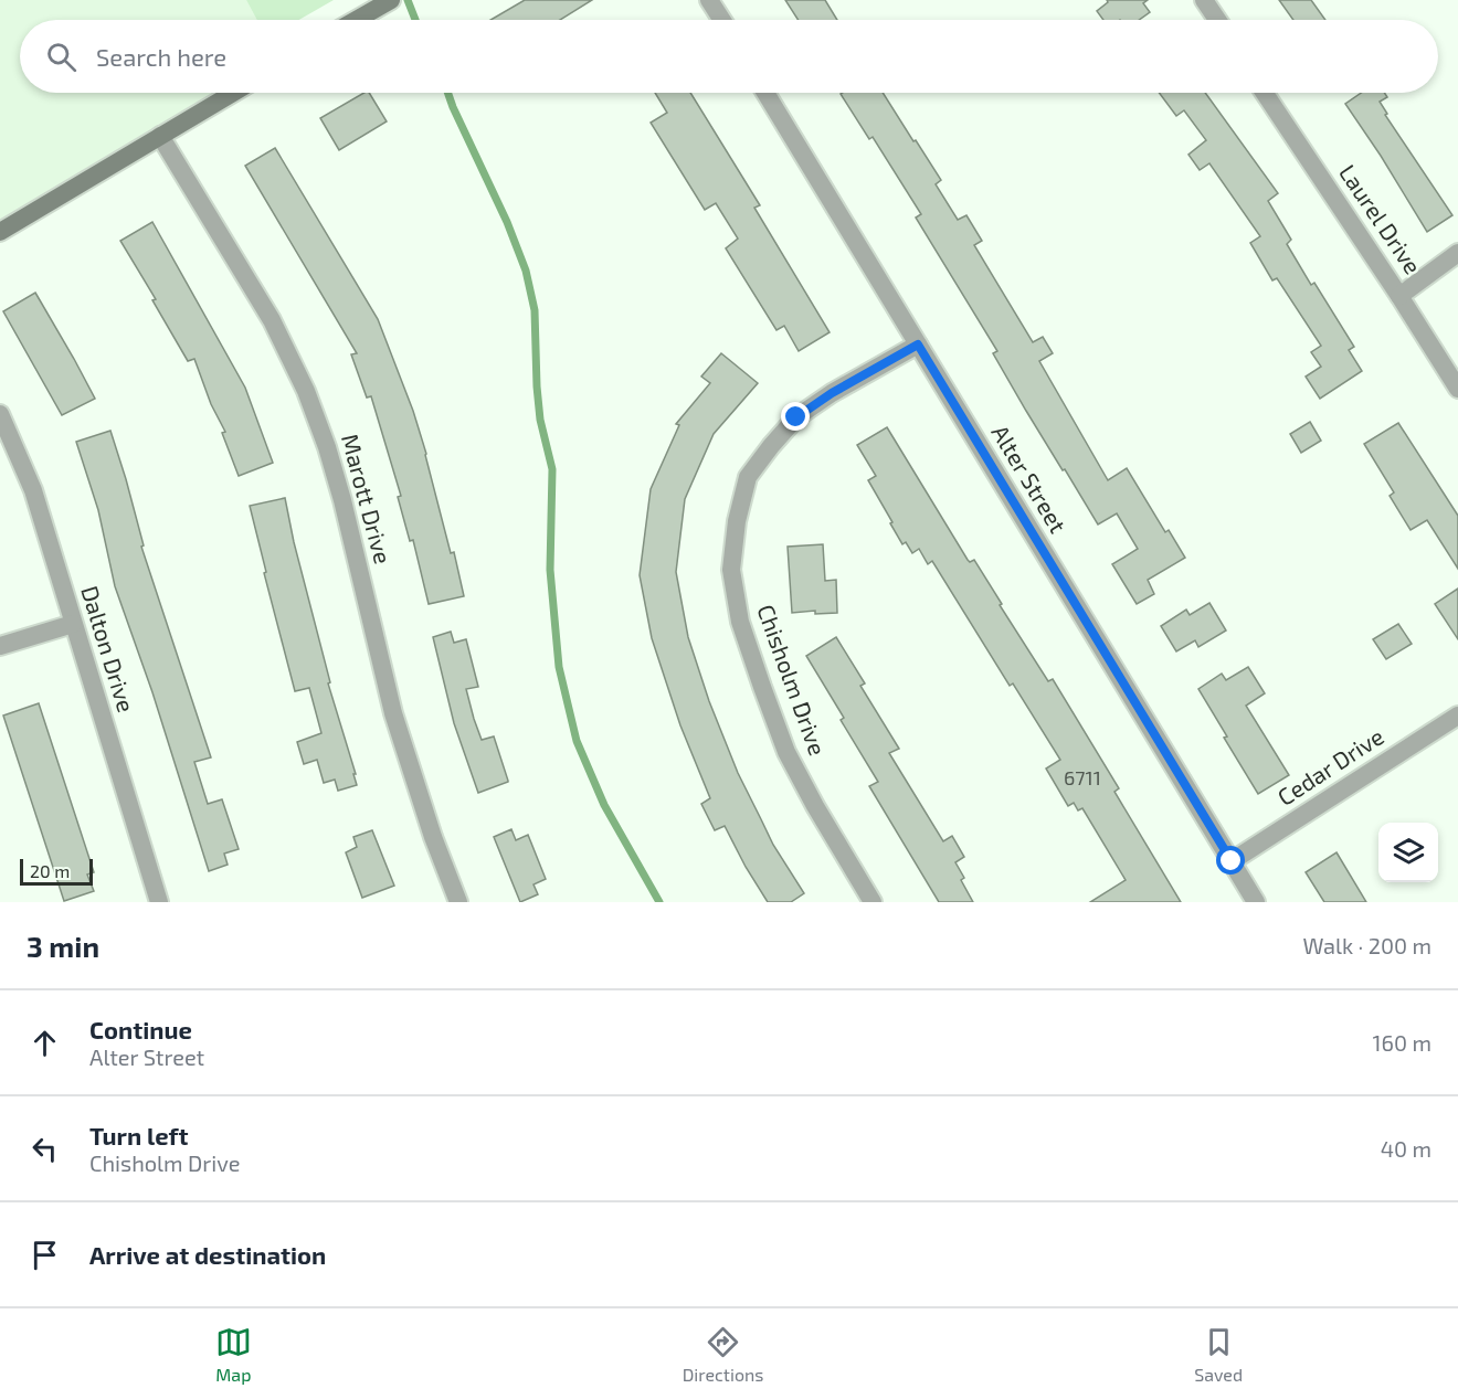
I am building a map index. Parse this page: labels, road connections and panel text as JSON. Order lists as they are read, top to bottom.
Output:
{
  "streets": {
    "street": [
      "Laurel Drive",
      "Alter Street",
      "Marott Drive",
      "Dalton Drive",
      "Chisholm Drive",
      "Cedar Drive"
    ]
  },
  "crossings": [
    ["Alter Street", "Chisholm Drive"],
    ["Alter Street", "Cedar Drive"]
  ],
  "house_numbers": ["6711"],
  "scale_bar": "20 m",
  "page": {
    "search": "Search here",
    "scale": "20 m",
    "heading": ["3 min", "Walk · 200 m"],
    "list": [
      ["Continue", "Alter Street", "160 m"],
      ["Turn left", "Chisholm Drive", "40 m"],
      "Arrive at destination"
    ],
    "nav": ["Map", "Directions", "Saved"]
  }
}
